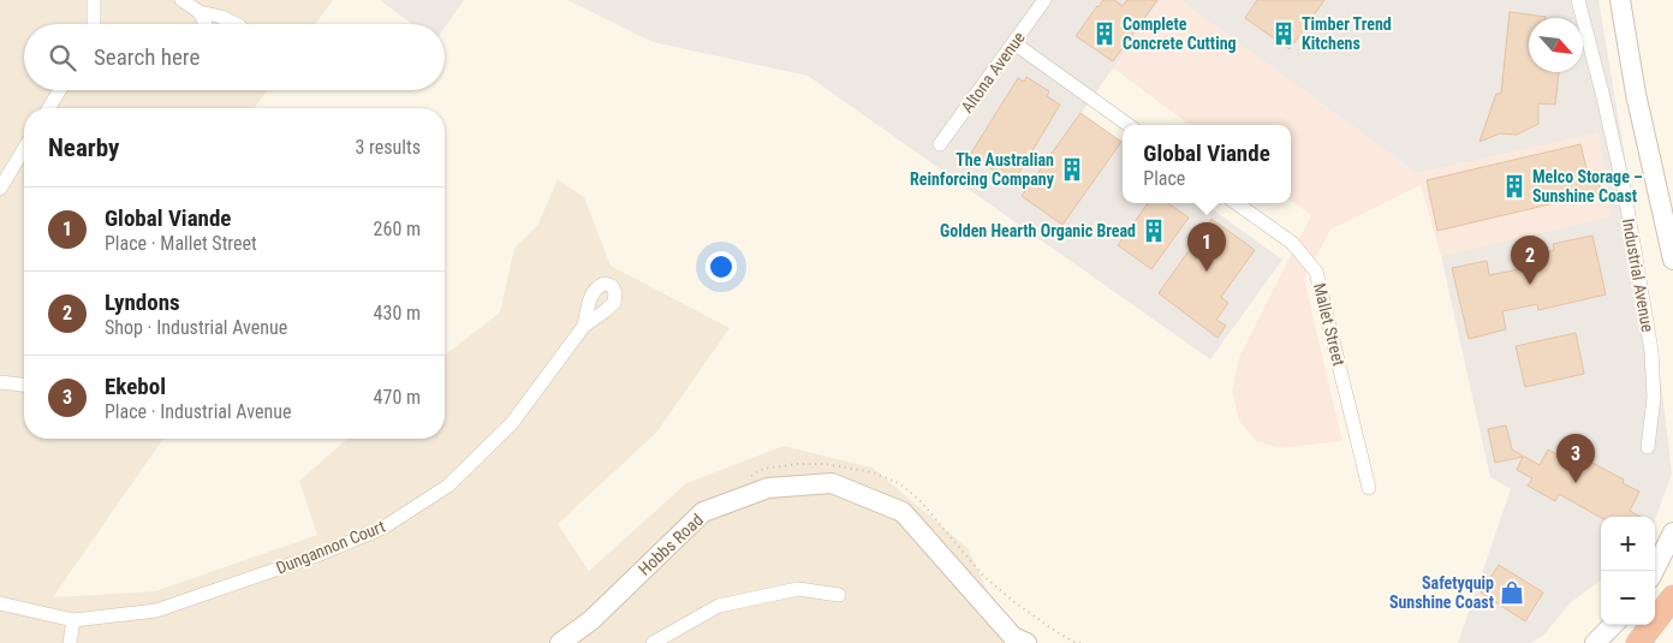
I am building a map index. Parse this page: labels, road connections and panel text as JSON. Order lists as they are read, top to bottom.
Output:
{
  "streets": {
    "street": [
      "Altona Avenue",
      "Industrial Avenue",
      "Mallet Street",
      "Hobbs Road",
      "Dungannon Court"
    ]
  },
  "places": {
    "building": [
      "Complete Concrete Cutting",
      "Timber Trend Kitchens",
      "The Australian Reinforcing Company",
      "Melco Storage – Sunshine Coast",
      "Golden Hearth Organic Bread"
    ],
    "shop": ["Safetyquip Sunshine Coast"]
  },
  "north": "bottom right",
  "page": {
    "search": "Search here",
    "heading": ["Nearby", "3 results"],
    "popup": ["Global Viande", "Place"],
    "list": [
      {
        "mark": "1",
        "name": "Global Viande",
        "note": "Place · Mallet Street",
        "value": "260 m"
      },
      {
        "mark": "2",
        "name": "Lyndons",
        "note": "Shop · Industrial Avenue",
        "value": "430 m"
      },
      {
        "mark": "3",
        "name": "Ekebol",
        "note": "Place · Industrial Avenue",
        "value": "470 m"
      }
    ],
    "pins": ["1", "2", "3"],
    "map_buttons": ["+", "−"]
  }
}
